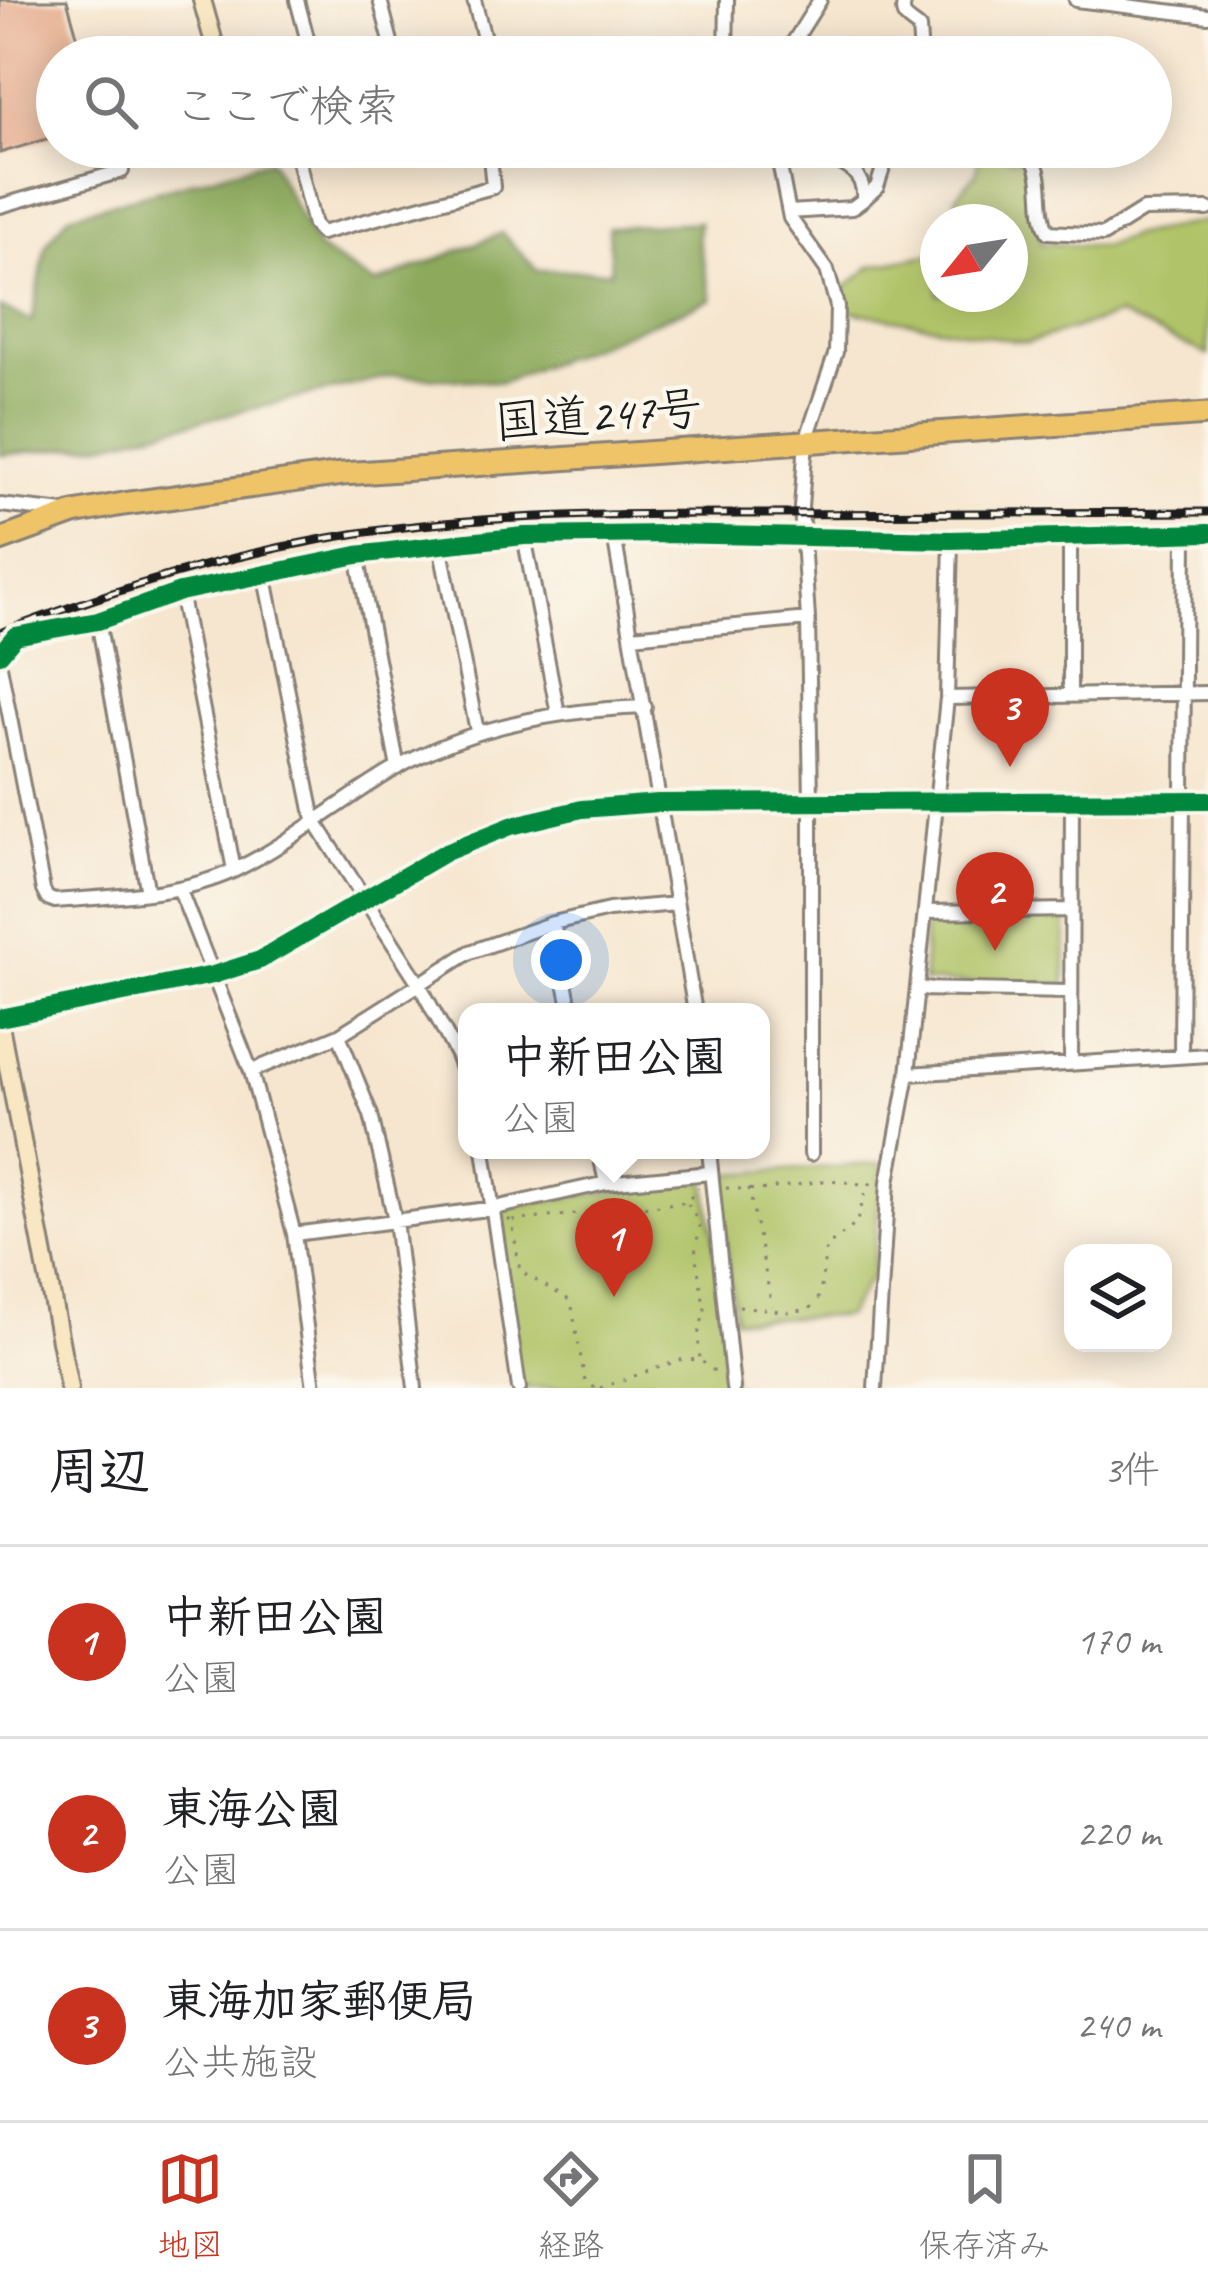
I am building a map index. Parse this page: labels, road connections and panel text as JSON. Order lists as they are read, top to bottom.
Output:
{
  "streets": {
    "highway": ["国道247号"]
  },
  "north": "bottom left",
  "page": {
    "search": "ここで検索",
    "pins": ["3", "2", "1"],
    "popup": ["中新田公園", "公園"],
    "heading": ["周辺", "3件"],
    "list": [
      {
        "mark": "1",
        "name": "中新田公園",
        "note": "公園",
        "value": "170 m"
      },
      {
        "mark": "2",
        "name": "東海公園",
        "note": "公園",
        "value": "220 m"
      },
      {
        "mark": "3",
        "name": "東海加家郵便局",
        "note": "公共施設",
        "value": "240 m"
      }
    ],
    "nav": ["地図", "経路", "保存済み"]
  }
}
